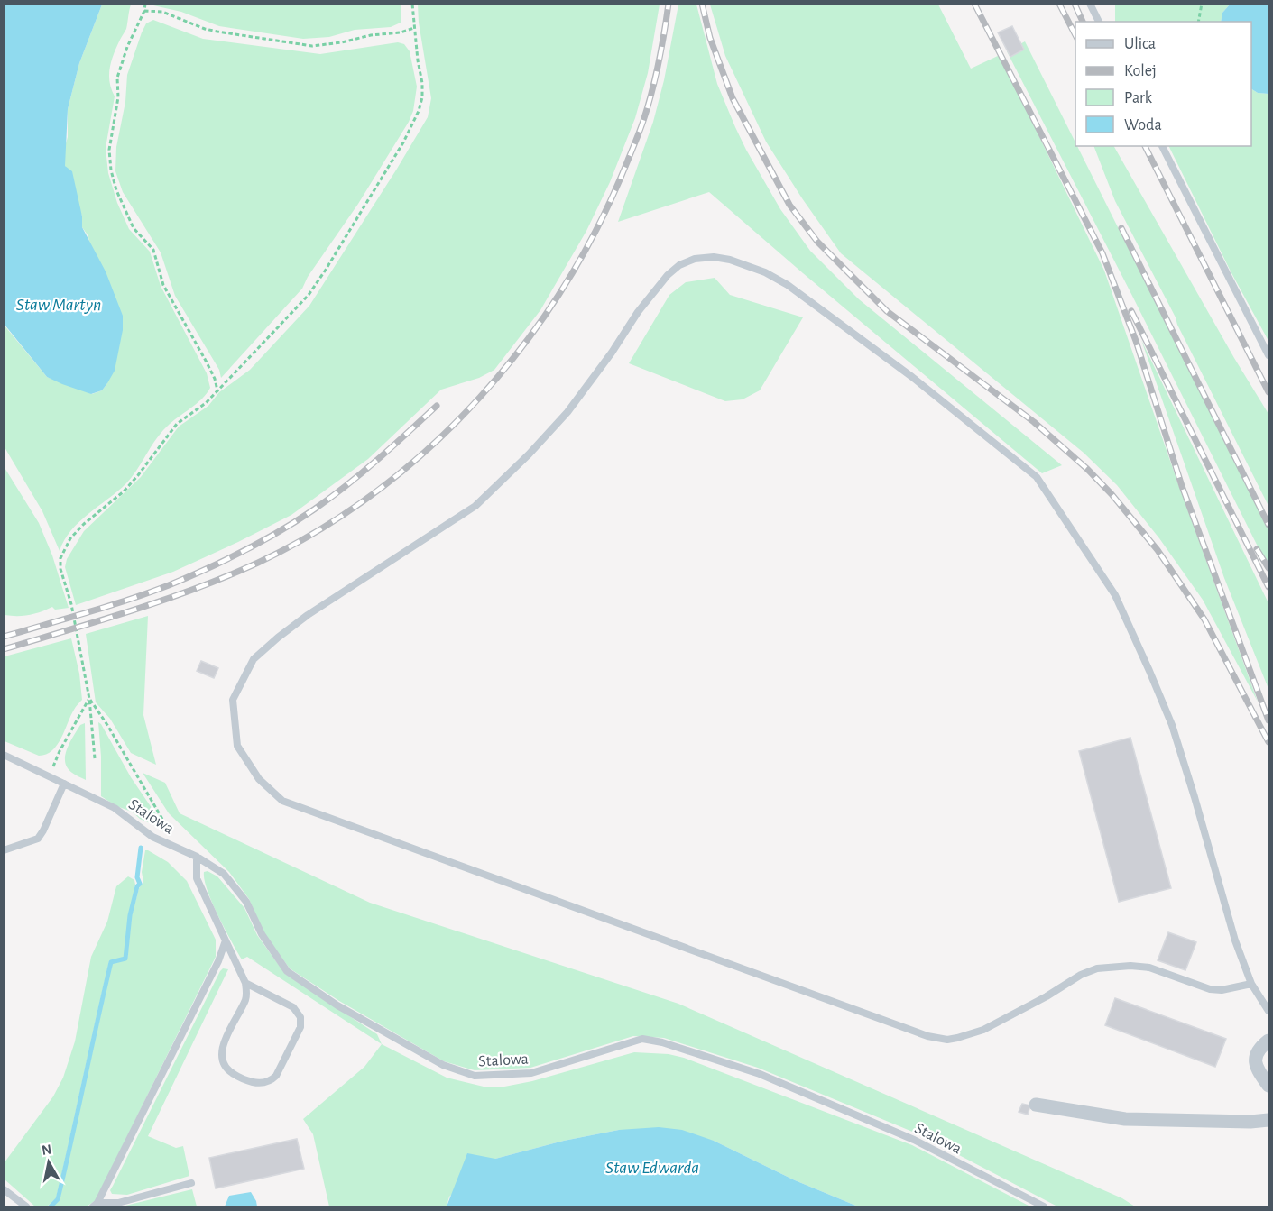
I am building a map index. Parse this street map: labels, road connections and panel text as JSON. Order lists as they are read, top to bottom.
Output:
{
  "streets": {
    "lane": ["Stalowa"]
  },
  "water": ["Staw Martyn", "Staw Edwarda"],
  "legend": [
    "Ulica",
    "Kolej",
    "Park",
    "Woda"
  ],
  "north": "top"
}
